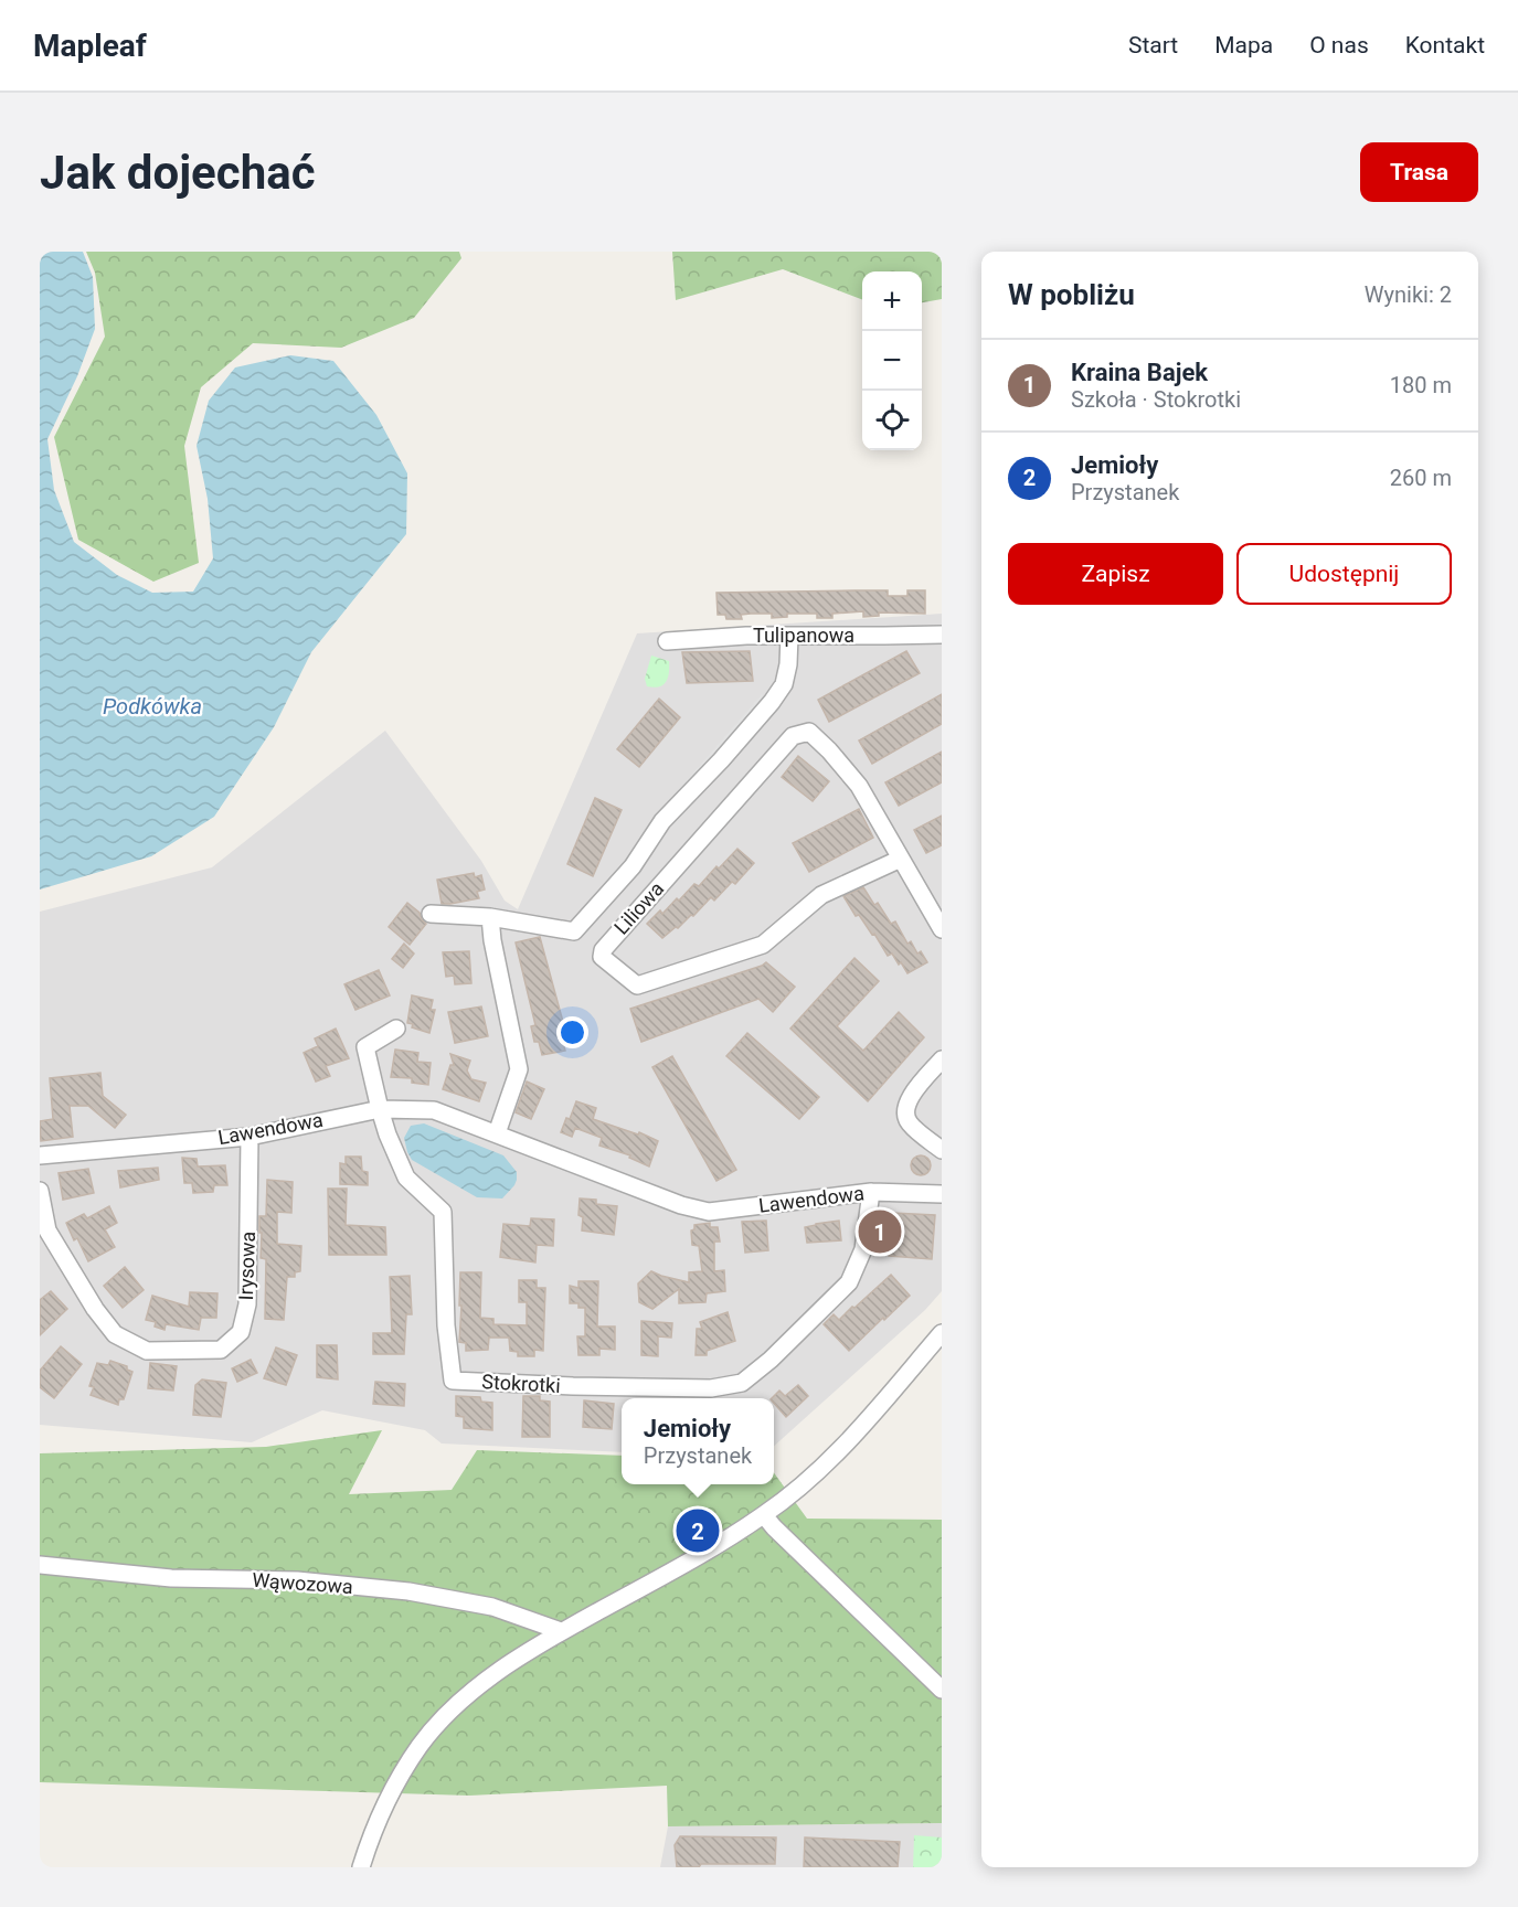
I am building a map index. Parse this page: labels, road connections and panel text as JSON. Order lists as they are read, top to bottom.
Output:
{
  "streets": {
    "street": [
      "Tulipanowa",
      "Liliowa",
      "Lawendowa",
      "Irysowa",
      "Stokrotki",
      "Wąwozowa"
    ]
  },
  "crossings": [
    ["Lawendowa", "Irysowa"],
    ["Lawendowa", "Stokrotki"]
  ],
  "water": ["Podkówka"],
  "page": {
    "header": "Mapleaf",
    "nav": [
      "Start",
      "Mapa",
      "O nas",
      "Kontakt"
    ],
    "buttons": [
      "Trasa",
      ["Zapisz", "Udostępnij"]
    ],
    "title": "Jak dojechać",
    "heading": ["W pobliżu", "Wyniki: 2"],
    "map_buttons": ["+", "−"],
    "list": [
      {
        "mark": "1",
        "name": "Kraina Bajek",
        "note": "Szkoła · Stokrotki",
        "value": "180 m"
      },
      {
        "mark": "2",
        "name": "Jemioły",
        "note": "Przystanek",
        "value": "260 m"
      }
    ],
    "pins": ["1", "2"],
    "popup": ["Jemioły", "Przystanek"]
  }
}
